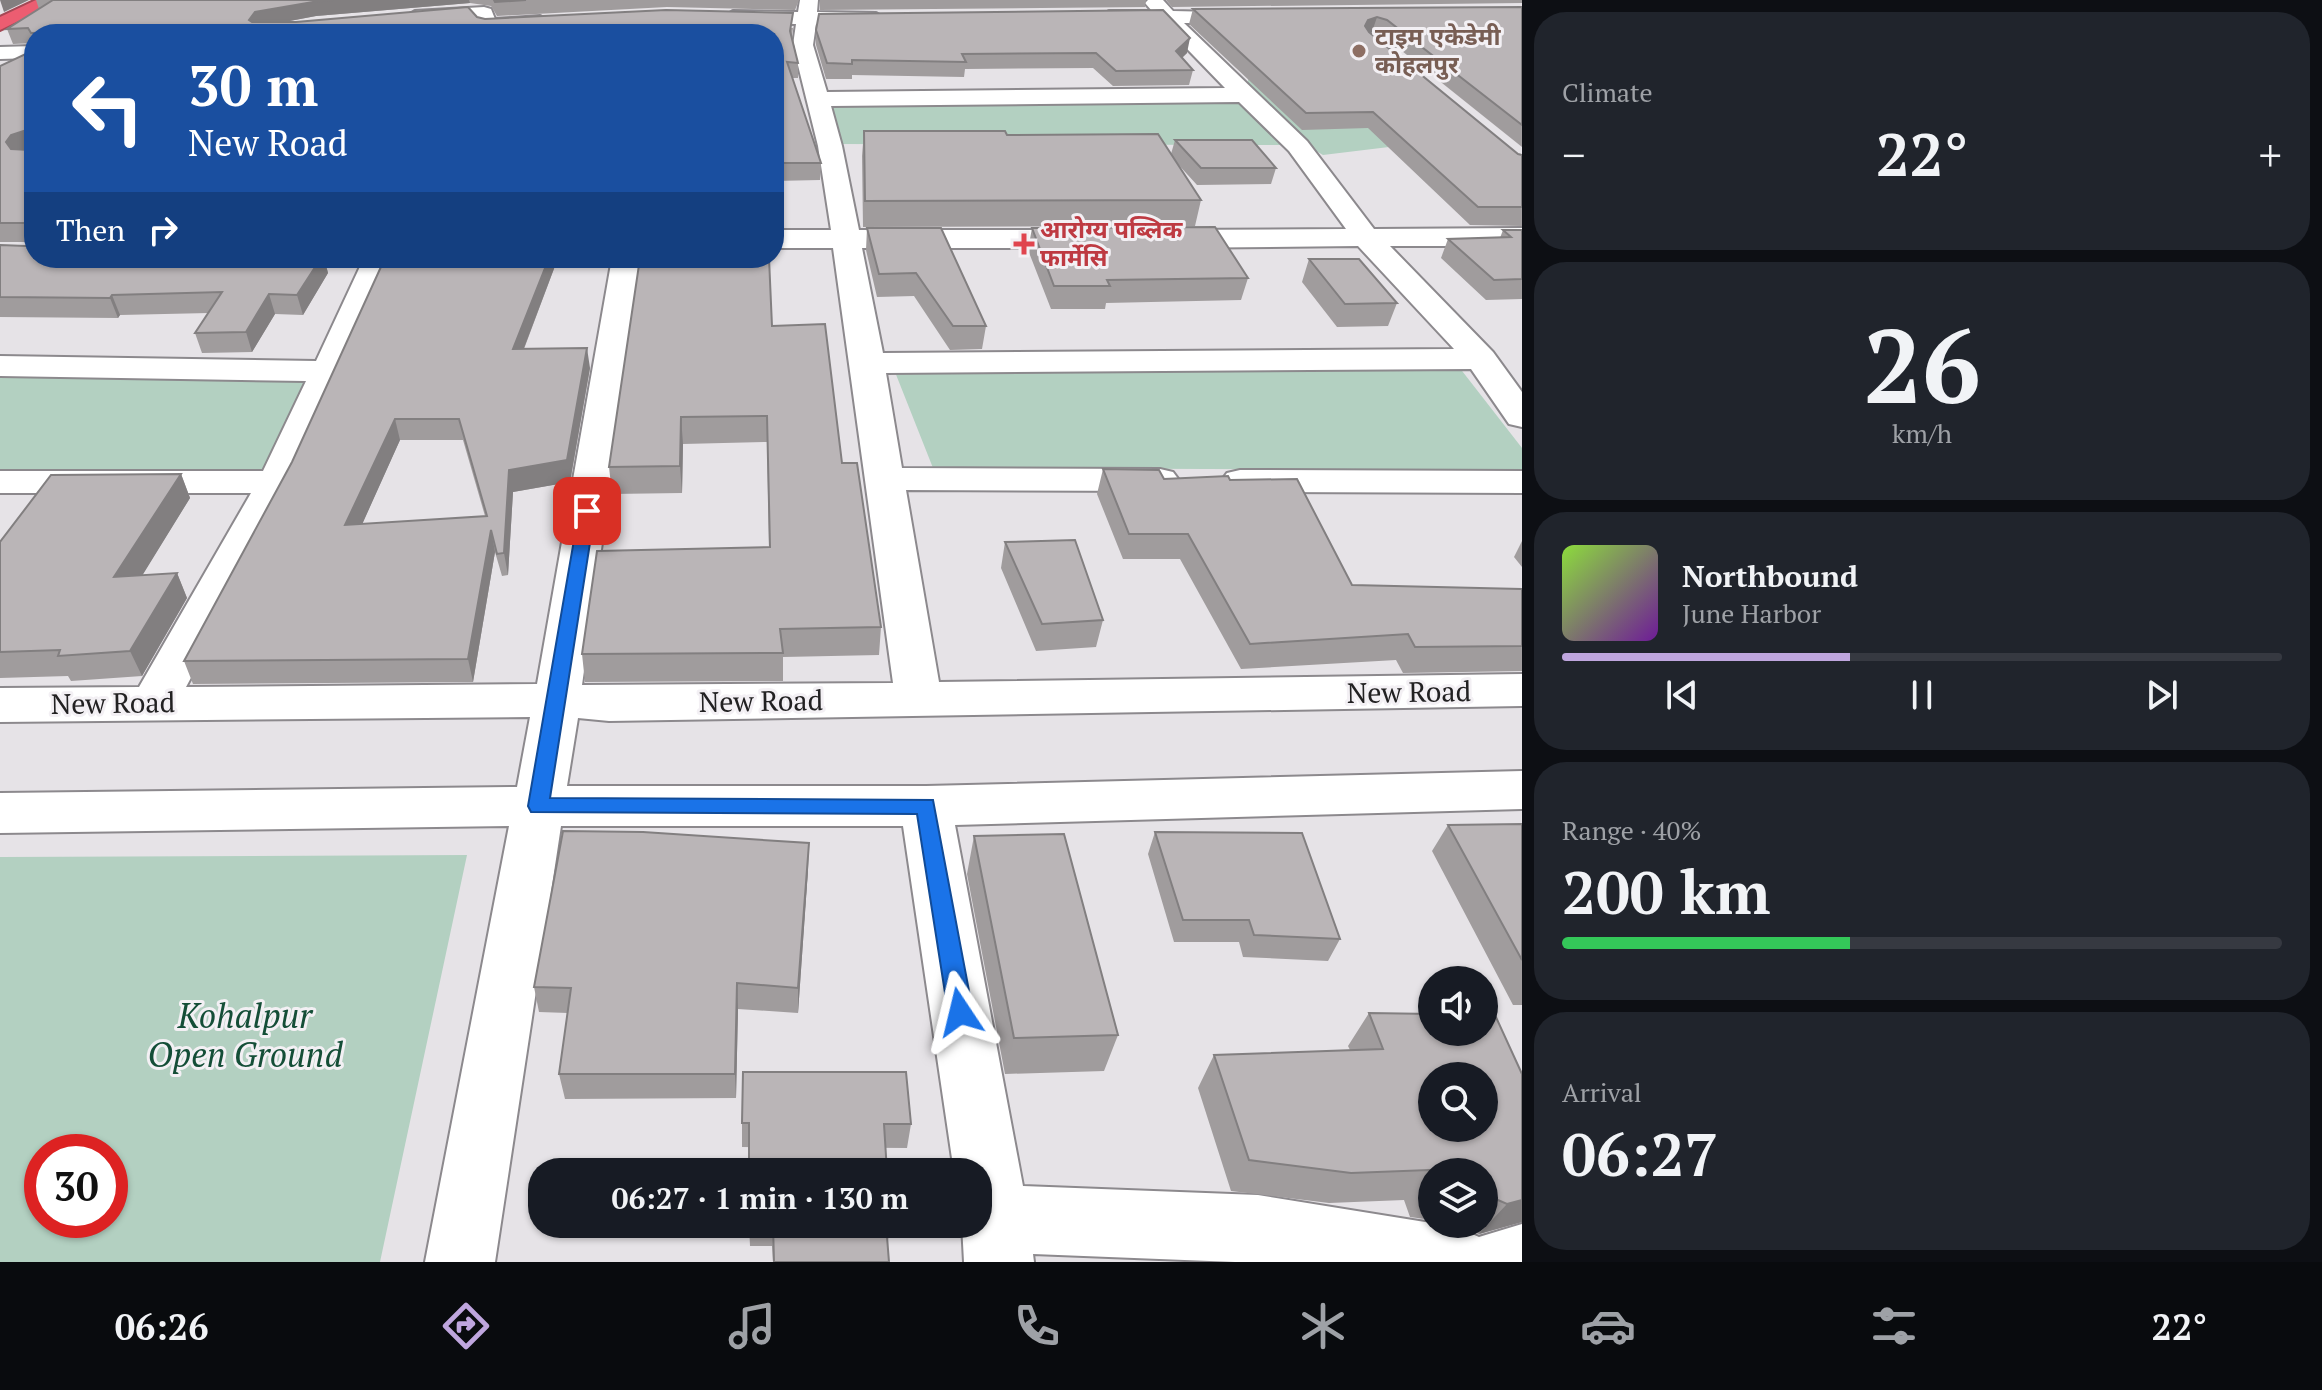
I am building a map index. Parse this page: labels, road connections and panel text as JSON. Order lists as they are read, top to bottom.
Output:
{
  "streets": {
    "street": ["New Road"]
  },
  "parks": ["Kohalpur Open Ground"],
  "places": {
    "other": ["टाइम एकेडेमी कोहलपुर"],
    "health": ["आरोग्य पब्लिक फार्मेसि"]
  },
  "page": {
    "tile": [
      "Climate",
      ["26", "km/h"],
      ["Range · 40%", "200 km"],
      ["Arrival", "06:27"]
    ],
    "turn": ["30 m", "New Road"],
    "heat": ["−", "22°", "+"],
    "then": "Then",
    "song": ["Northbound", "June Harbor"],
    "limit": "30",
    "trip": "06:27 · 1 min · 130 m",
    "tabs": ["06:26", "22°"]
  }
}
